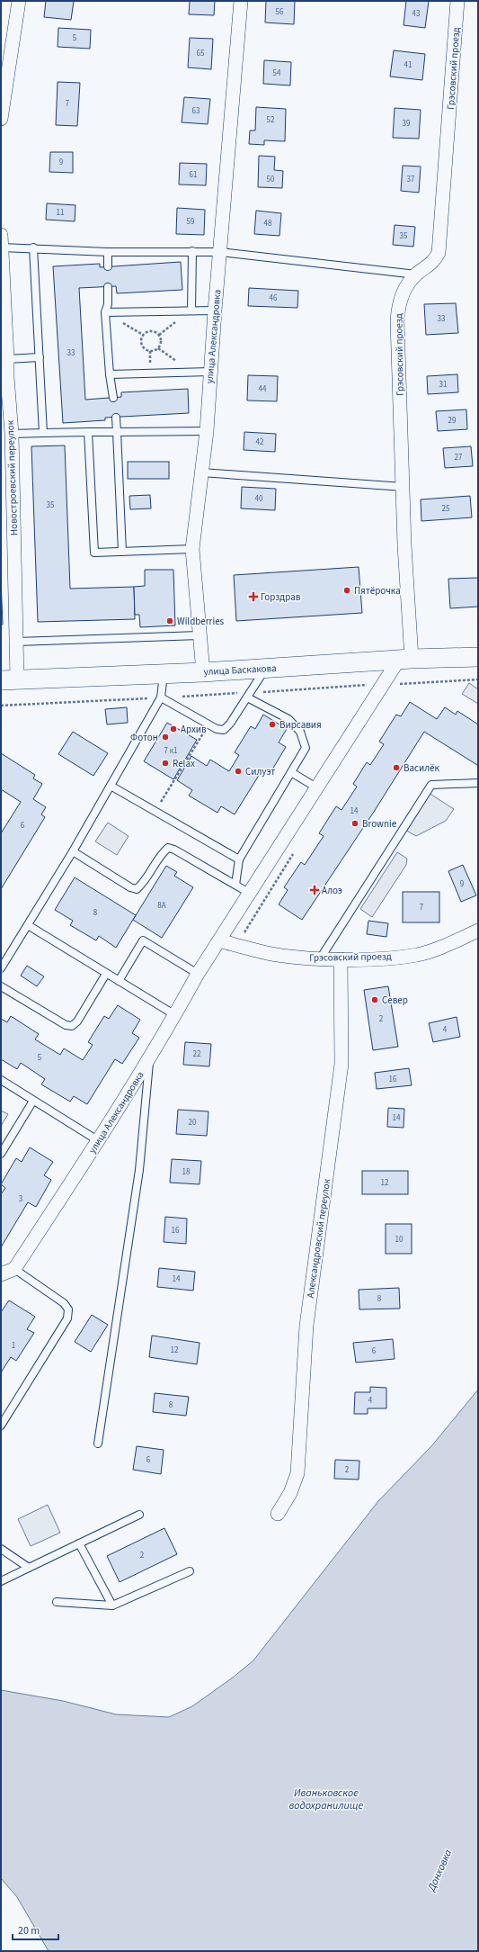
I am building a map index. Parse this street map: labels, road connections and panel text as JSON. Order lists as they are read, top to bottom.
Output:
{
  "streets": {
    "street": [
      "Грэсовский проезд",
      "улица Александровка",
      "Новостроевский переулок",
      "улица Баскакова",
      "Александровский переулок"
    ]
  },
  "crossings": [
    ["Грэсовский проезд", "улица Александровка"],
    ["Грэсовский проезд", "улица Баскакова"],
    ["Грэсовский проезд", "Александровский переулок"],
    ["улица Александровка", "улица Баскакова"],
    ["Новостроевский переулок", "улица Баскакова"]
  ],
  "water": ["Иваньковское водохранилище", "Донховка"],
  "places": {
    "other": [
      "Пятёрочка",
      "Wildberries",
      "Вирсавия",
      "Архив",
      "Фотон",
      "Relax",
      "Василёк",
      "Силуэт",
      "Brownie",
      "Север"
    ],
    "health": ["Горздрав", "Алоэ"]
  },
  "house_numbers": [
    "56",
    "43",
    "5",
    "65",
    "41",
    "54",
    "7",
    "63",
    "52",
    "39",
    "9",
    "61",
    "50",
    "37",
    "11",
    "59",
    "48",
    "35",
    "46",
    "33",
    "33",
    "31",
    "44",
    "29",
    "42",
    "27",
    "40",
    "35",
    "25",
    "7 к1",
    "14",
    "6",
    "9",
    "8А",
    "7",
    "8",
    "2",
    "4",
    "22",
    "5",
    "16",
    "14",
    "20",
    "18",
    "12",
    "3",
    "16",
    "10",
    "14",
    "8",
    "1",
    "12",
    "6",
    "4",
    "8",
    "6",
    "2",
    "2"
  ],
  "scale_bar": "20 m"
}
